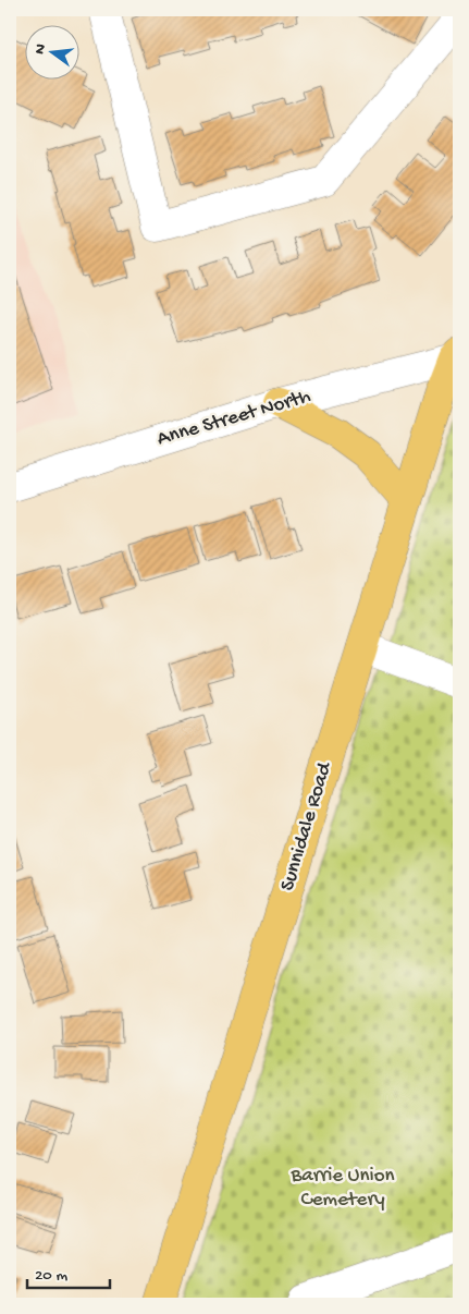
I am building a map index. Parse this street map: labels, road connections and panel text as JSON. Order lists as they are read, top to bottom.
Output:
{
  "streets": {
    "main road": ["Sunnidale Road"],
    "street": ["Anne Street North"]
  },
  "crossings": [
    ["Anne Street North", "Sunnidale Road"]
  ],
  "parks": ["Barrie Union Cemetery"],
  "scale_bar": "20 m",
  "north": "left"
}
